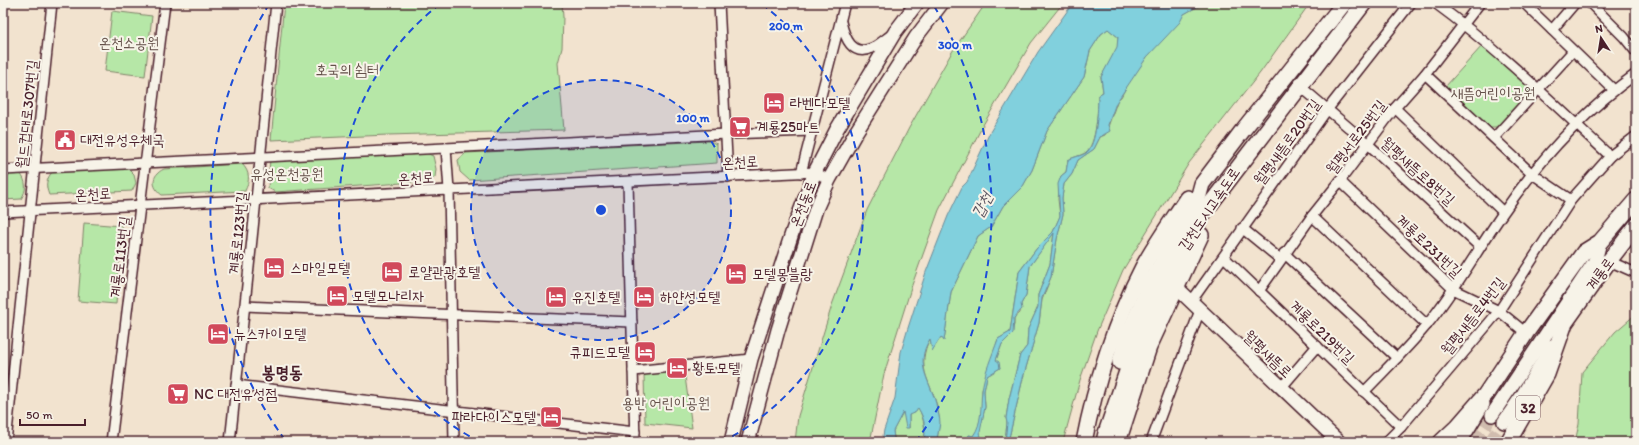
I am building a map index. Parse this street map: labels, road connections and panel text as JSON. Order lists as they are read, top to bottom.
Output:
{
  "streets": {
    "main road": [
      "온천동로",
      "갑천도시고속도로",
      "계룡로",
      "월평새뜸로",
      "32"
    ],
    "street": [
      "월드컵대로307번길",
      "월평서로25번길",
      "월평새뜸로20번길",
      "온천로",
      "월평새뜸로8번길",
      "계룡로123번길",
      "계룡로231번길",
      "계룡로113번길",
      "월평새뜸로4번길",
      "계룡로219번길"
    ]
  },
  "crossings": [
    ["월드컵대로307번길", "온천로"],
    ["월평서로25번길", "월평새뜸로8번길"],
    ["월평서로25번길", "계룡로231번길"],
    ["월평서로25번길", "계룡로219번길"],
    ["월평새뜸로20번길", "월평새뜸로8번길"],
    ["월평새뜸로20번길", "계룡로219번길"],
    ["월평새뜸로20번길", "월평새뜸로"],
    ["온천로", "온천동로"],
    ["온천로", "계룡로123번길"],
    ["온천로", "계룡로113번길"],
    ["월평새뜸로8번길", "갑천도시고속도로"],
    ["계룡로231번길", "계룡로"],
    ["계룡로231번길", "월평새뜸로4번길"],
    ["계룡로", "32"],
    ["월평새뜸로4번길", "계룡로219번길"]
  ],
  "districts": ["봉명동"],
  "water": ["갑천"],
  "parks": [
    "온천소공원",
    "호국의 쉼터",
    "새뜸어린이공원",
    "유성온천공원",
    "용반 어린이공원"
  ],
  "places": {
    "hotel": [
      "라벤다모텔",
      "스마일모텔",
      "로얄관광호텔",
      "모텔몽블랑",
      "모텔모나리자",
      "유진호텔",
      "하얀성모텔",
      "뉴스카이모텔",
      "큐피드모텔",
      "황토모텔",
      "파라다이스모텔"
    ],
    "supermarket": ["계룡25마트", "NC 대전유성점"],
    "public building": ["대전유성우체국"]
  },
  "scale_bar": "50 m",
  "north": "top",
  "rings": ["200 m", "300 m", "100 m"]
}
